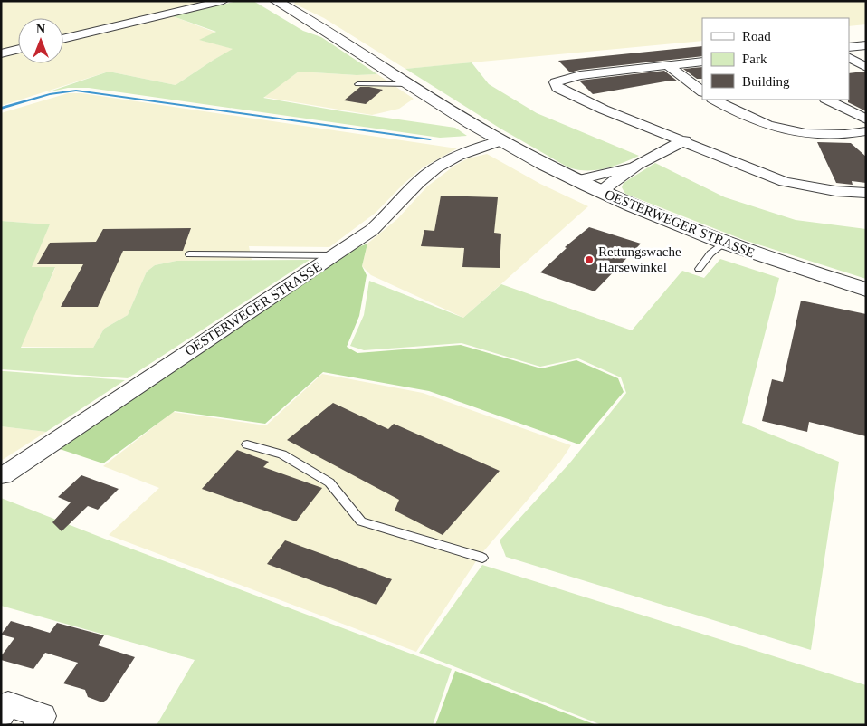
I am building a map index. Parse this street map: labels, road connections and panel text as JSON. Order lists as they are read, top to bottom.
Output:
{
  "streets": {
    "street": ["OESTERWEGER STRASSE"]
  },
  "places": ["Rettungswache Harsewinkel"],
  "legend": ["Road", "Park", "Building"],
  "north": "top"
}
